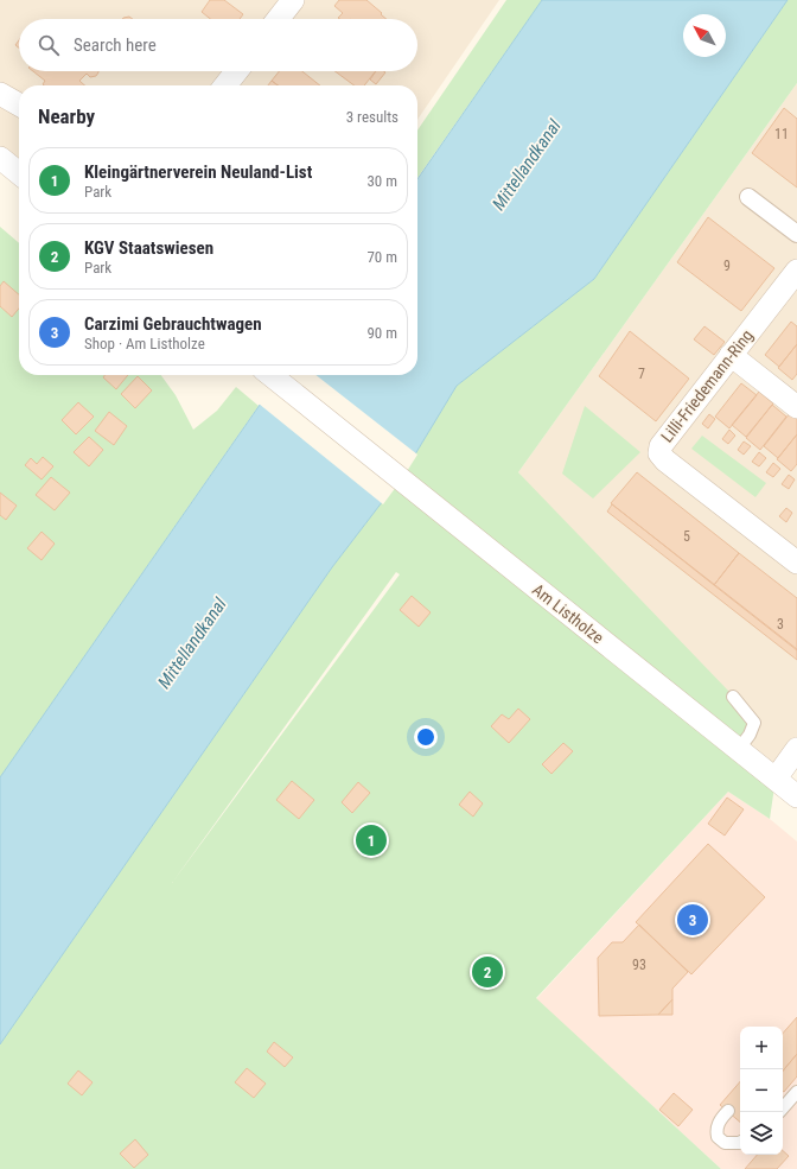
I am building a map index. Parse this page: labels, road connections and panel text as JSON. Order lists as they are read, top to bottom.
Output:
{
  "streets": {
    "street": ["Lilli-Friedemann-Ring", "Am Listholze"]
  },
  "water": ["Mittellandkanal"],
  "house_numbers": [
    "11",
    "9",
    "7",
    "5",
    "3",
    "93"
  ],
  "north": "top left",
  "page": {
    "search": "Search here",
    "heading": ["Nearby", "3 results"],
    "list": [
      {
        "mark": "1",
        "name": "Kleingärtnerverein Neuland-List",
        "note": "Park",
        "value": "30 m"
      },
      {
        "mark": "2",
        "name": "KGV Staatswiesen",
        "note": "Park",
        "value": "70 m"
      },
      {
        "mark": "3",
        "name": "Carzimi Gebrauchtwagen",
        "note": "Shop · Am Listholze",
        "value": "90 m"
      }
    ],
    "pins": ["1", "3", "2"],
    "map_buttons": ["+", "−"]
  }
}
